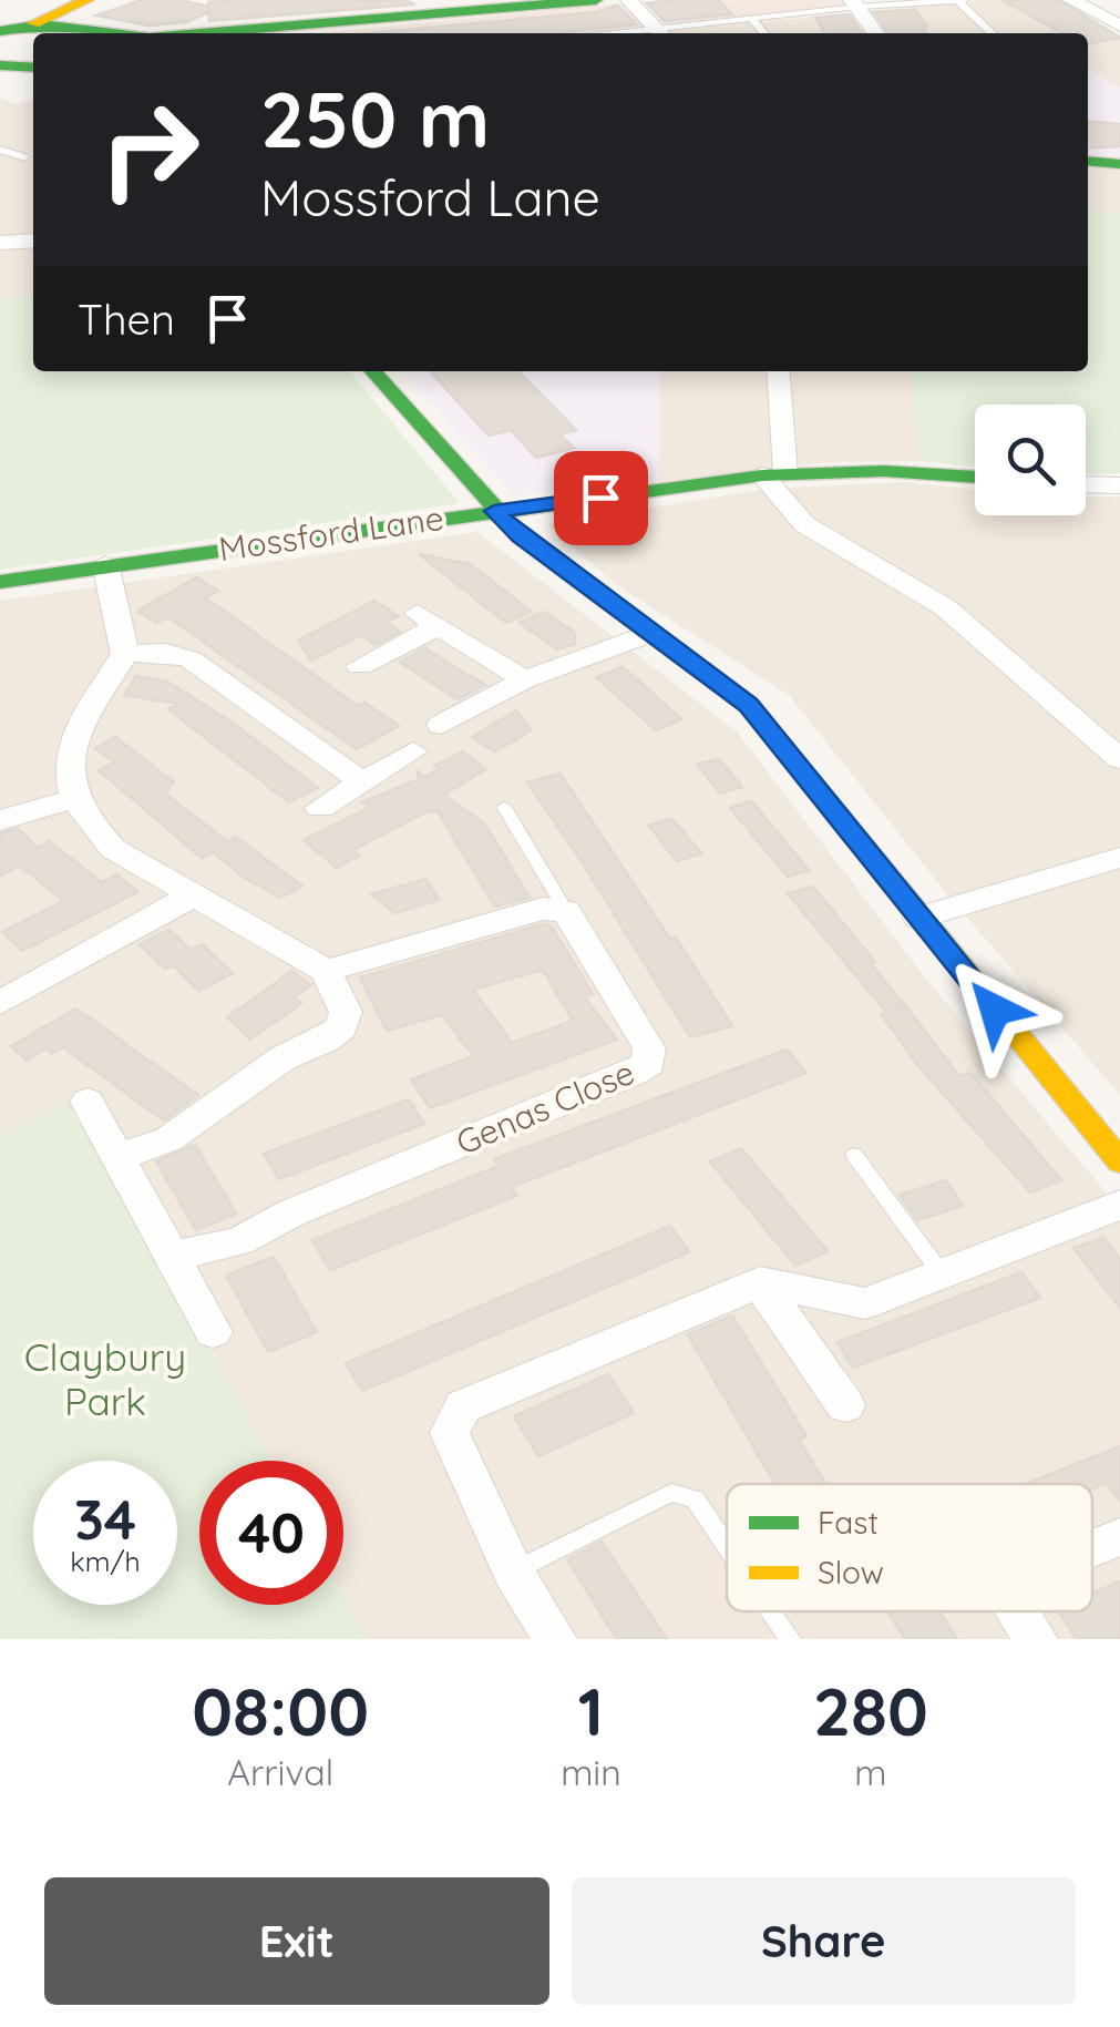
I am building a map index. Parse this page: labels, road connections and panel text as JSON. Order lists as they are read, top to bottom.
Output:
{
  "streets": {
    "street": ["Mossford Lane", "Genas Close"]
  },
  "parks": ["Claybury Park"],
  "legend": ["Fast", "Slow"],
  "page": {
    "turn": ["250 m", "Mossford Lane"],
    "then": "Then",
    "speed": "34 km/h",
    "limit": "40",
    "eta": [
      "08:00",
      "Arrival",
      "1",
      "min",
      "280",
      "m"
    ],
    "buttons": ["Exit", "Share"]
  }
}
